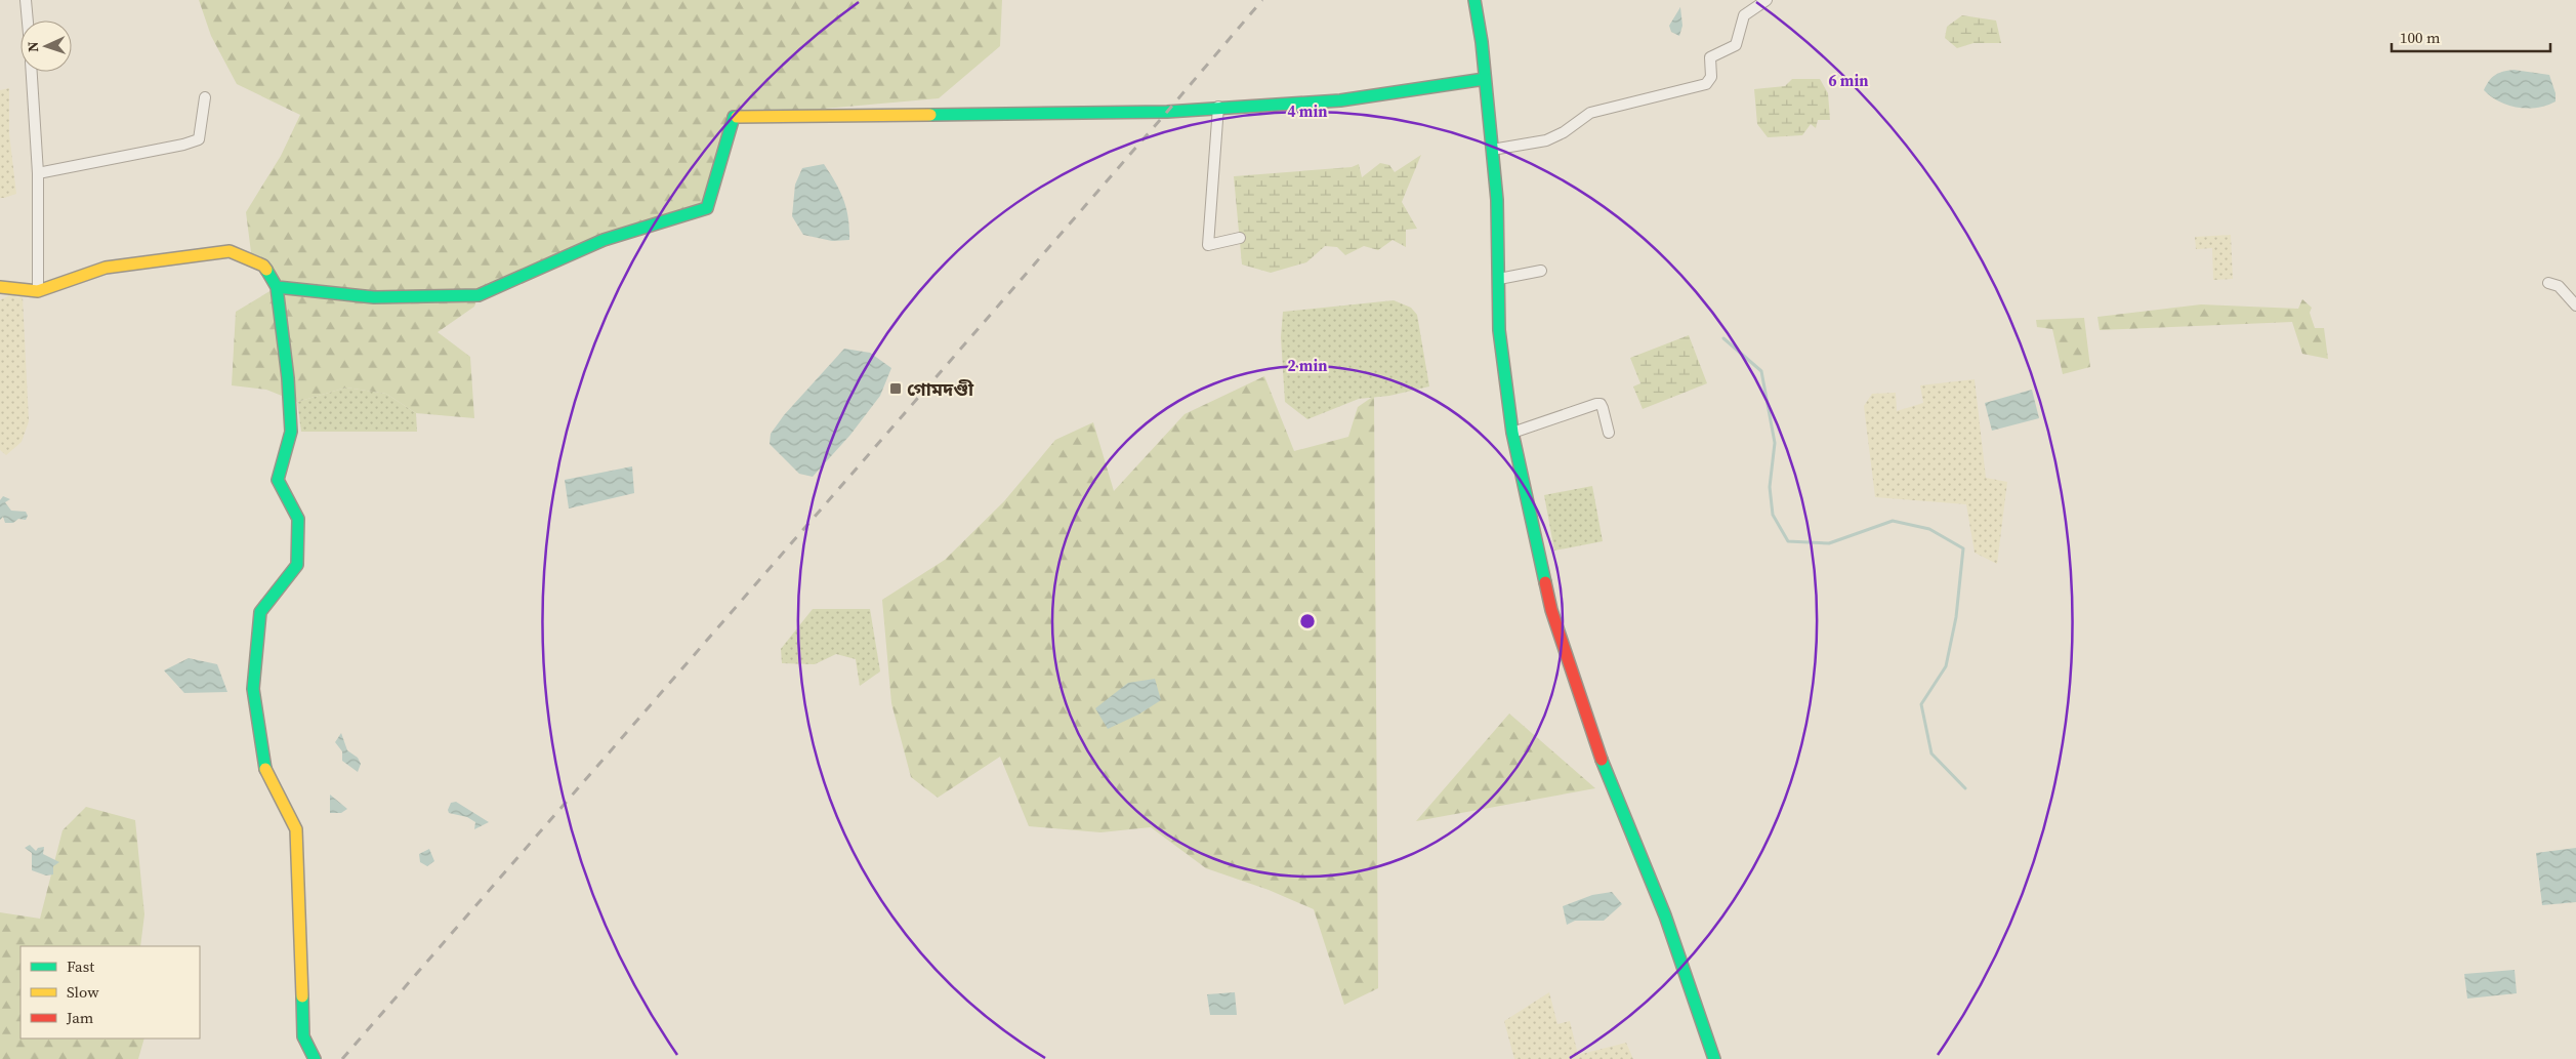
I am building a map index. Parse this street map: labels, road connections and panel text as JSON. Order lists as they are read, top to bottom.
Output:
{
  "places": {
    "transit": ["গোমদণ্ডী"]
  },
  "legend": ["Fast", "Slow", "Jam"],
  "scale_bar": "100 m",
  "north": "left",
  "rings": ["6 min", "4 min", "2 min"]
}
